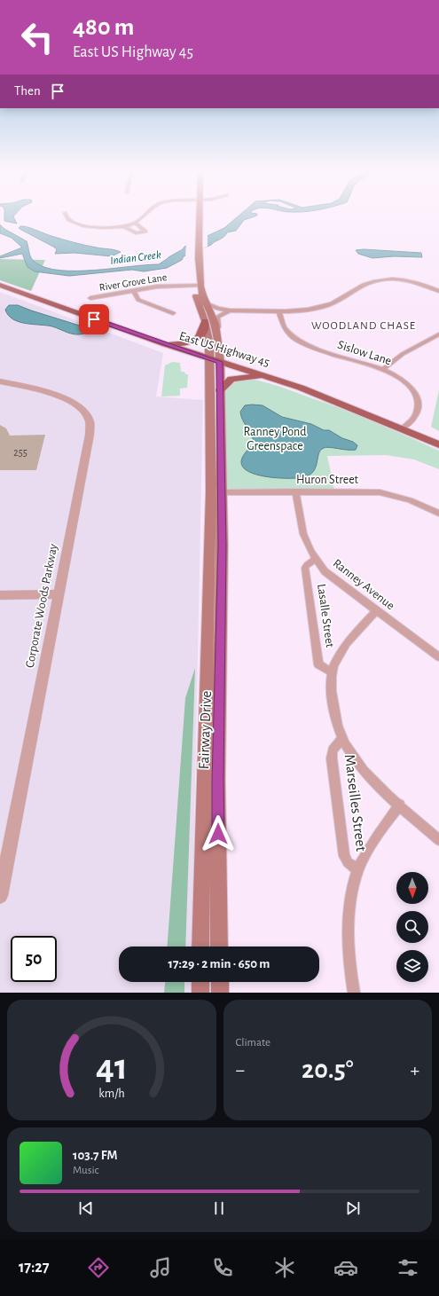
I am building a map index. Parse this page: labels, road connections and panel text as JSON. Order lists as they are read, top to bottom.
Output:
{
  "streets": {
    "main road": ["East US Highway 45", "Fairway Drive"],
    "street": [
      "River Grove Lane",
      "Sislow Lane",
      "Huron Street",
      "Ranney Avenue",
      "Corporate Woods Parkway",
      "Lasalle Street",
      "Marseilles Street"
    ]
  },
  "crossings": [
    ["East US Highway 45", "Sislow Lane"],
    ["East US Highway 45", "Fairway Drive"],
    ["Huron Street", "Ranney Avenue"],
    ["Huron Street", "Fairway Drive"],
    ["Ranney Avenue", "Lasalle Street"],
    ["Lasalle Street", "Marseilles Street"]
  ],
  "districts": ["WOODLAND CHASE"],
  "water": ["Indian Creek"],
  "parks": ["Ranney Pond Greenspace"],
  "house_numbers": ["255"],
  "north": "bottom",
  "page": {
    "turn": ["480 m", "East US Highway 45"],
    "then": "Then",
    "limit": "50",
    "trip": "17:29 · 2 min · 650 m",
    "tile": "Climate",
    "heat": ["−", "20.5°", "+"],
    "song": ["103.7 FM", "Music"],
    "tabs": "17:27",
    "gauge": ["41", "km/h"]
  }
}
